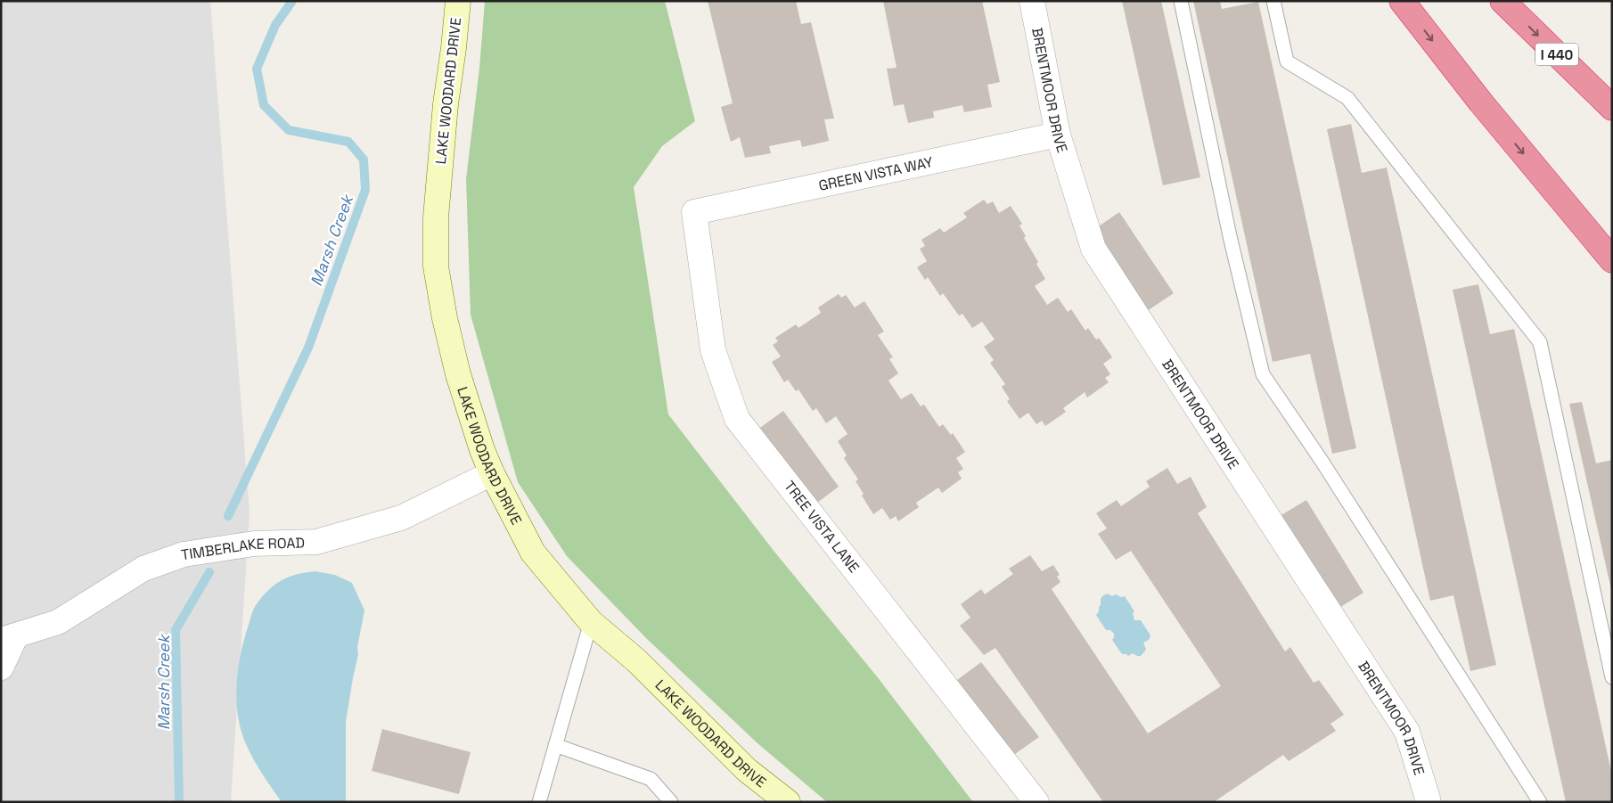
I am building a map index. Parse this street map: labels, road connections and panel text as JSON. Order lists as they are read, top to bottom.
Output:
{
  "streets": {
    "highway": ["I 440"],
    "street": [
      "LAKE WOODARD DRIVE",
      "BRENTMOOR DRIVE",
      "GREEN VISTA WAY",
      "TREE VISTA LANE",
      "TIMBERLAKE ROAD"
    ]
  },
  "crossings": [
    ["LAKE WOODARD DRIVE", "TIMBERLAKE ROAD"],
    ["BRENTMOOR DRIVE", "GREEN VISTA WAY"],
    ["GREEN VISTA WAY", "TREE VISTA LANE"]
  ],
  "water": ["Marsh Creek"]
}
